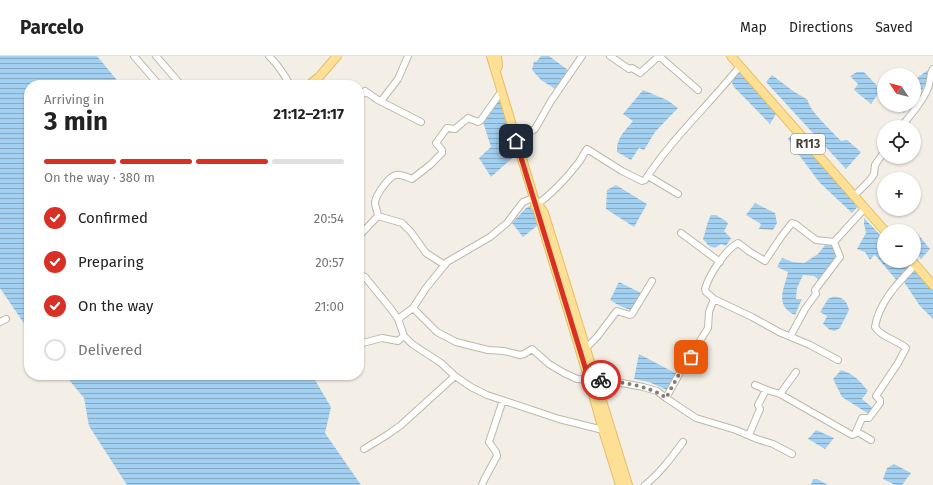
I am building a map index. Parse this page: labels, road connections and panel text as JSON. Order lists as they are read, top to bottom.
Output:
{
  "streets": {
    "main road": ["R113"]
  },
  "north": "top left",
  "page": {
    "header": "Parcelo",
    "nav": ["Map", "Directions", "Saved"],
    "map_buttons": ["+", "−"],
    "heading": ["3 min", "Arriving in", "21:12–21:17"],
    "bar": "On the way · 380 m",
    "list": [
      ["Confirmed", "20:54"],
      ["Preparing", "20:57"],
      ["On the way", "21:00"],
      "Delivered"
    ]
  }
}
